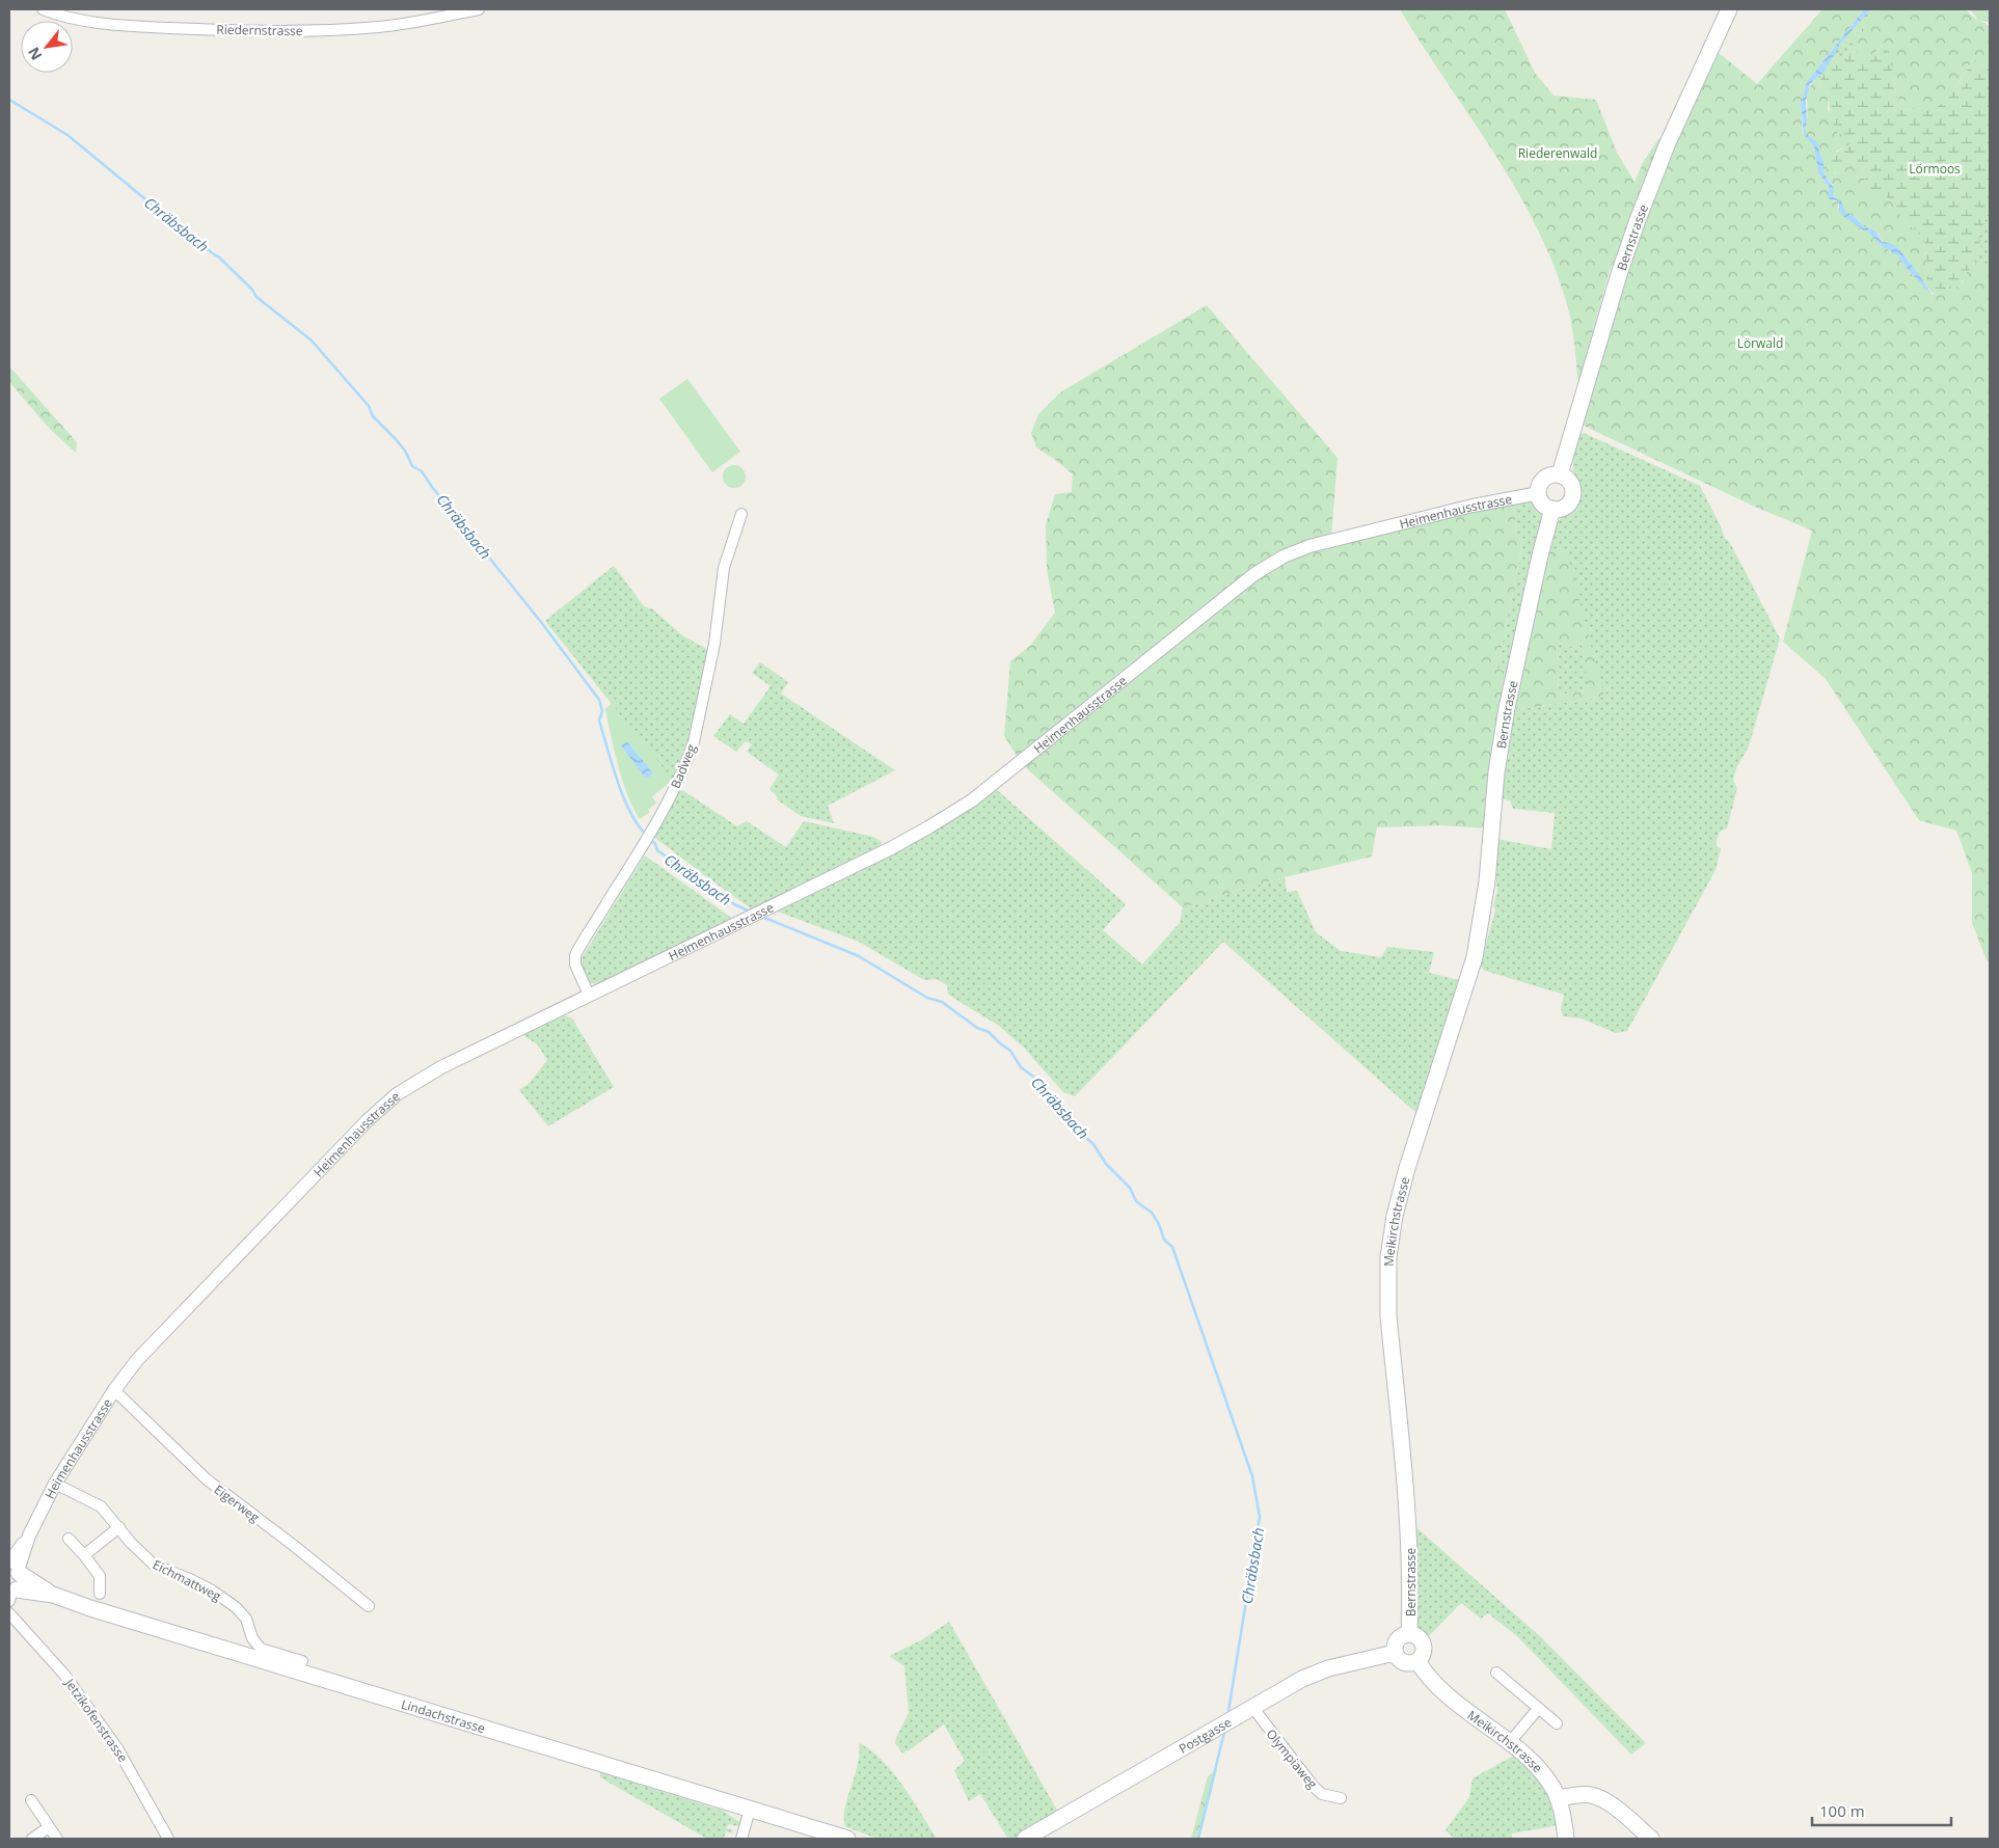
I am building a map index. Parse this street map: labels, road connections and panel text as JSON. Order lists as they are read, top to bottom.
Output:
{
  "streets": {
    "main road": [
      "Bernstrasse",
      "Meikirchstrasse",
      "Lindachstrasse",
      "Postgasse"
    ],
    "street": [
      "Riedernstrasse",
      "Heimenhausstrasse",
      "Badweg",
      "Eigerweg",
      "Eichmattweg",
      "Jetzikofenstrasse",
      "Olympiaweg"
    ]
  },
  "crossings": [
    ["Bernstrasse", "Heimenhausstrasse"],
    ["Bernstrasse", "Meikirchstrasse"],
    ["Bernstrasse", "Postgasse"],
    ["Heimenhausstrasse", "Badweg"],
    ["Heimenhausstrasse", "Eigerweg"],
    ["Heimenhausstrasse", "Eichmattweg"],
    ["Heimenhausstrasse", "Lindachstrasse"],
    ["Meikirchstrasse", "Postgasse"],
    ["Postgasse", "Olympiaweg"]
  ],
  "water": ["Chräbsbach"],
  "parks": ["Riederenwald", "Lörmoos", "Lörwald"],
  "scale_bar": "100 m",
  "north": "bottom left"
}
